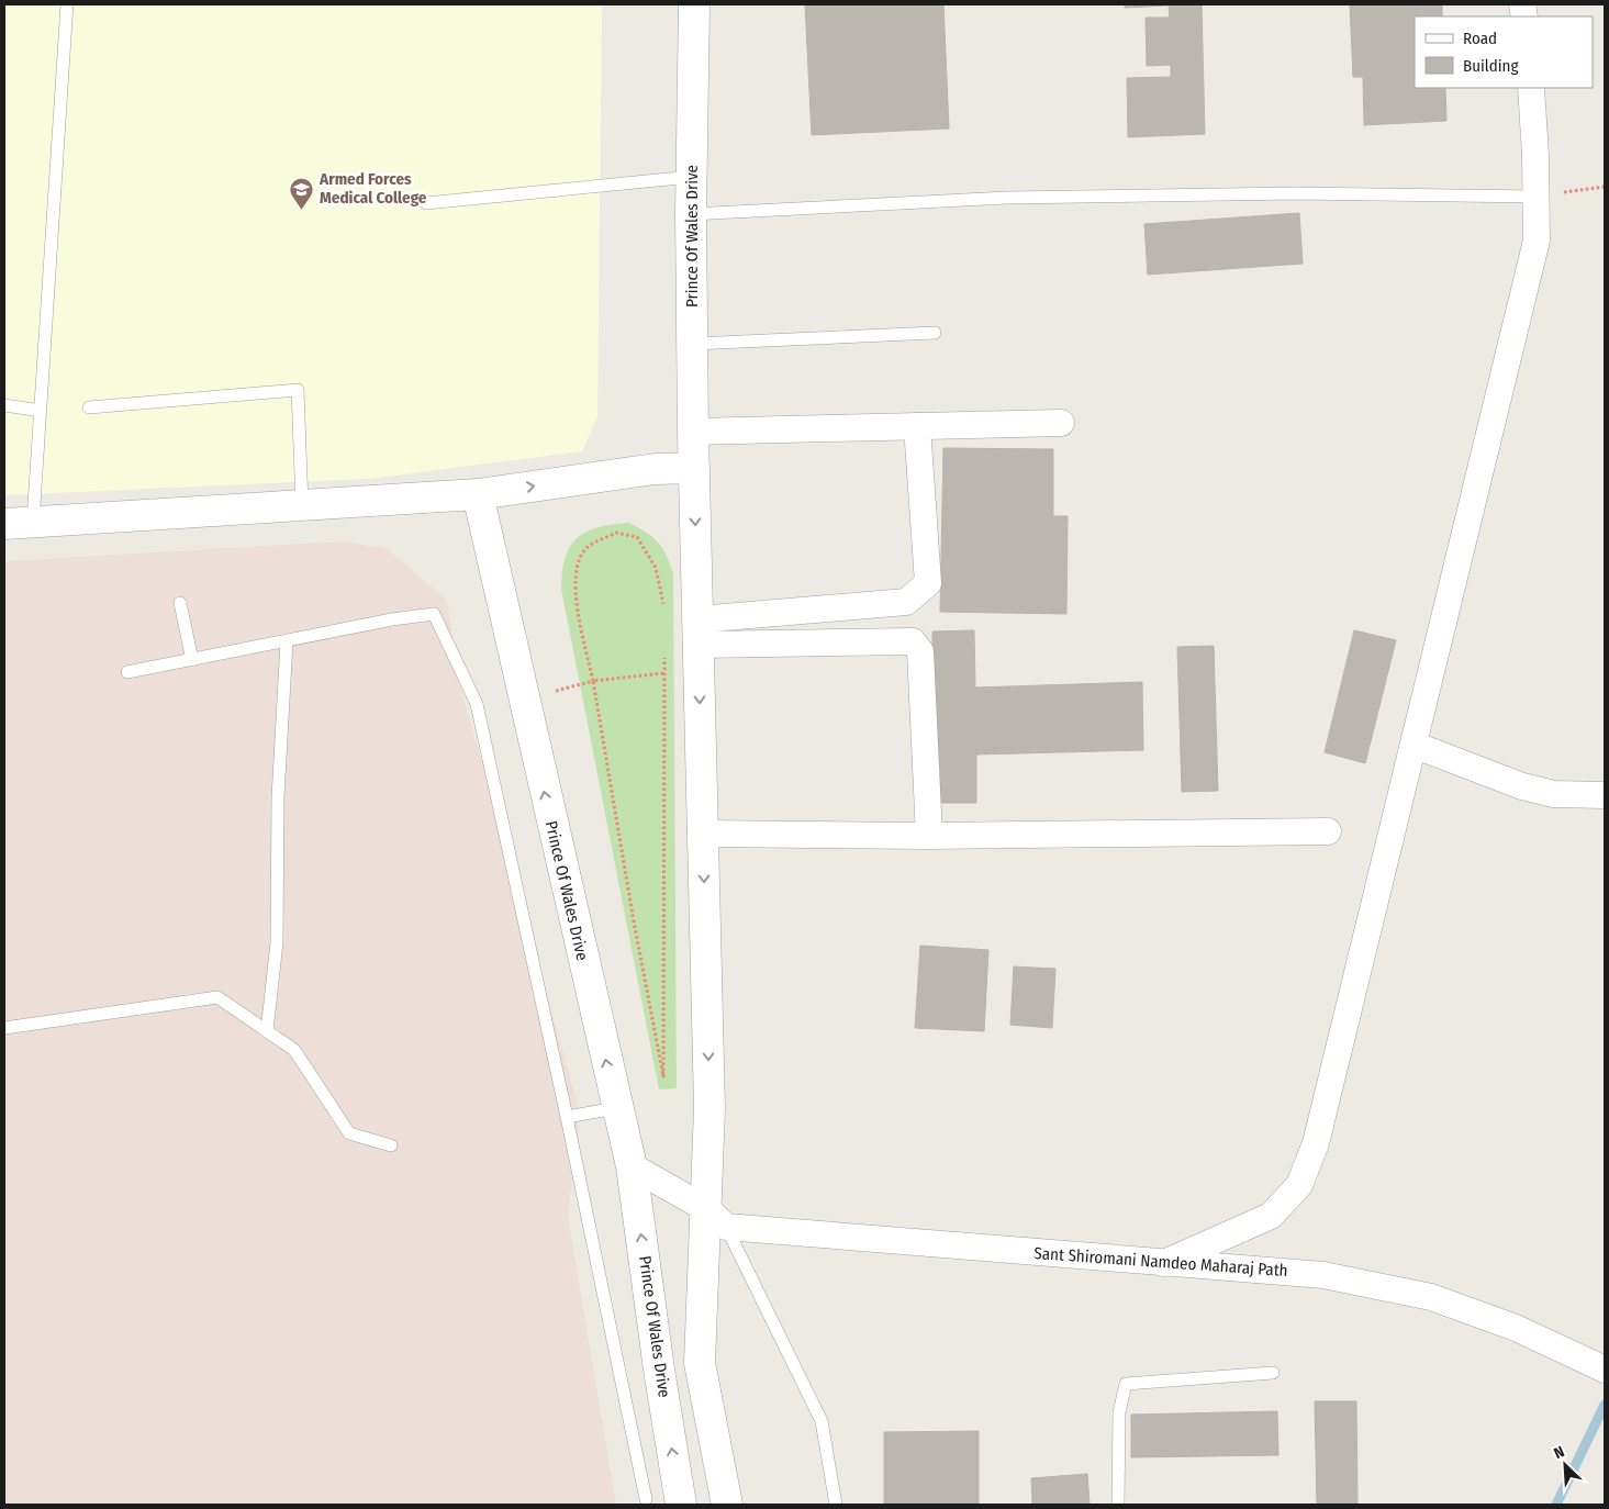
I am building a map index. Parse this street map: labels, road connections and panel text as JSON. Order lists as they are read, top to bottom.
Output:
{
  "streets": {
    "street": ["Prince Of Wales Drive", "Sant Shiromani Namdeo Maharaj Path"]
  },
  "crossings": [
    ["Prince Of Wales Drive", "Sant Shiromani Namdeo Maharaj Path"]
  ],
  "places": {
    "school or university": ["Armed Forces Medical College"]
  },
  "legend": ["Road", "Building"],
  "north": "top left"
}
